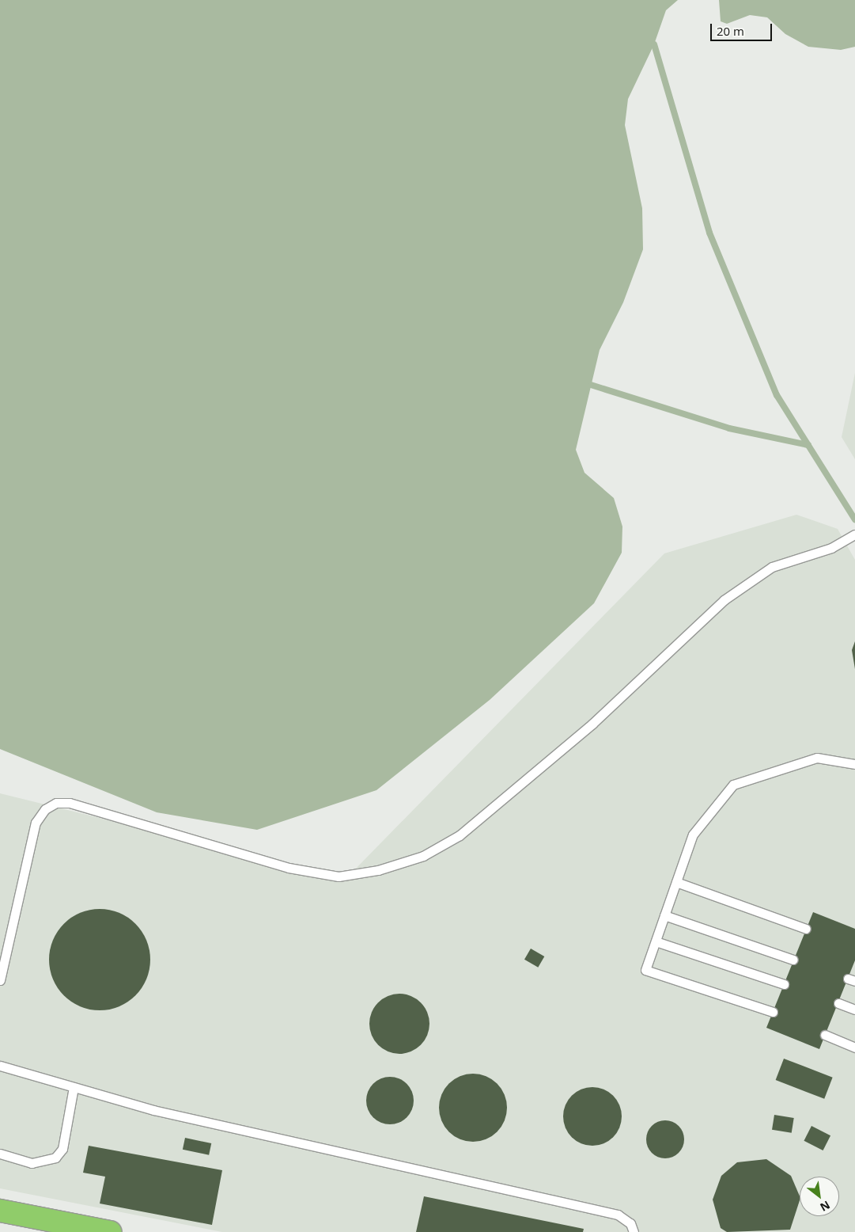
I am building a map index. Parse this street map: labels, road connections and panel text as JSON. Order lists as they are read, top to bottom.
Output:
{
  "scale_bar": "20 m",
  "north": "bottom right"
}
